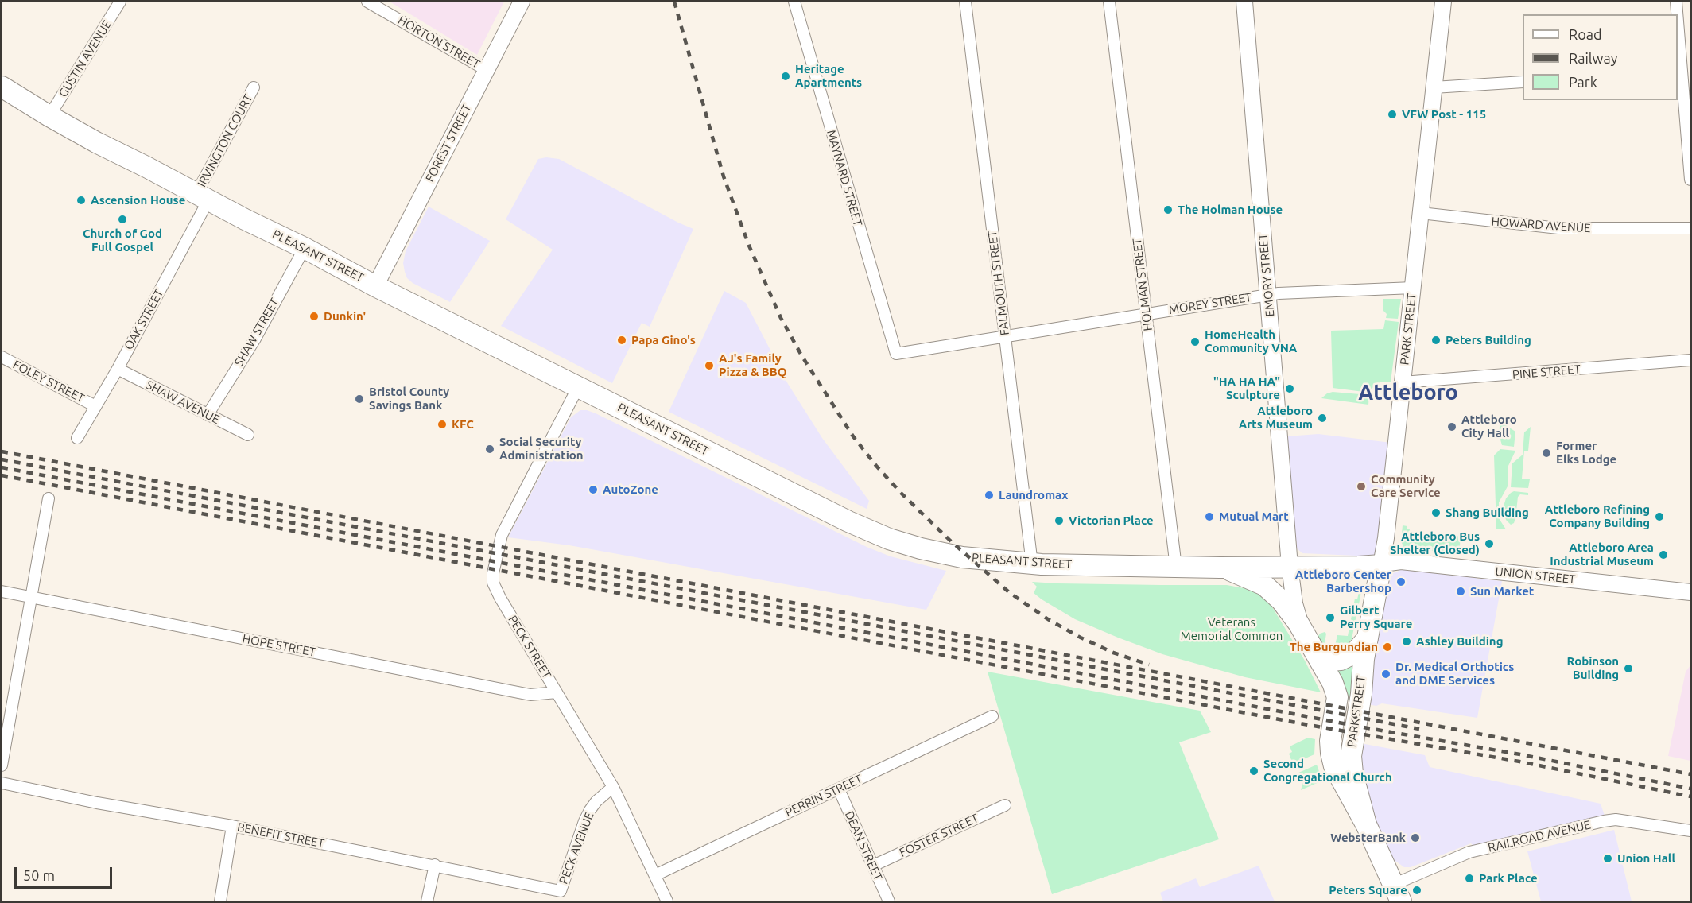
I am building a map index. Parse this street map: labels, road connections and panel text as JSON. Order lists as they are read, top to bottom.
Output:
{
  "streets": {
    "highway": ["PLEASANT STREET", "PARK STREET"],
    "main road": ["FOREST STREET", "EMORY STREET", "UNION STREET"],
    "street": [
      "HORTON STREET",
      "GUSTIN AVENUE",
      "IRVINGTON COURT",
      "MAYNARD STREET",
      "HOWARD AVENUE",
      "FALMOUTH STREET",
      "HOLMAN STREET",
      "MOREY STREET",
      "OAK STREET",
      "SHAW STREET",
      "PINE STREET",
      "FOLEY STREET",
      "SHAW AVENUE",
      "HOPE STREET",
      "PECK STREET",
      "PERRIN STREET",
      "BENEFIT STREET",
      "FOSTER STREET",
      "RAILROAD AVENUE",
      "DEAN STREET",
      "PECK AVENUE"
    ]
  },
  "crossings": [
    ["HORTON STREET", "FOREST STREET"],
    ["GUSTIN AVENUE", "PLEASANT STREET"],
    ["IRVINGTON COURT", "PLEASANT STREET"],
    ["IRVINGTON COURT", "OAK STREET"],
    ["FOREST STREET", "PLEASANT STREET"],
    ["MAYNARD STREET", "MOREY STREET"],
    ["HOWARD AVENUE", "PARK STREET"],
    ["PLEASANT STREET", "EMORY STREET"],
    ["PLEASANT STREET", "FALMOUTH STREET"],
    ["PLEASANT STREET", "HOLMAN STREET"],
    ["PLEASANT STREET", "OAK STREET"],
    ["PLEASANT STREET", "PARK STREET"],
    ["PLEASANT STREET", "SHAW STREET"],
    ["PLEASANT STREET", "UNION STREET"],
    ["PLEASANT STREET", "PECK STREET"],
    ["EMORY STREET", "MOREY STREET"],
    ["EMORY STREET", "PARK STREET"],
    ["FALMOUTH STREET", "MOREY STREET"],
    ["HOLMAN STREET", "MOREY STREET"],
    ["MOREY STREET", "PARK STREET"],
    ["OAK STREET", "FOLEY STREET"],
    ["OAK STREET", "SHAW AVENUE"],
    ["PARK STREET", "PINE STREET"],
    ["PARK STREET", "UNION STREET"],
    ["PARK STREET", "RAILROAD AVENUE"],
    ["SHAW STREET", "SHAW AVENUE"],
    ["HOPE STREET", "PECK STREET"],
    ["PECK STREET", "PERRIN STREET"],
    ["PECK STREET", "PECK AVENUE"],
    ["PERRIN STREET", "DEAN STREET"],
    ["BENEFIT STREET", "PECK AVENUE"],
    ["FOSTER STREET", "DEAN STREET"]
  ],
  "districts": ["Attleboro"],
  "parks": ["Veterans Memorial Common"],
  "places": [
    "Heritage Apartments",
    "VFW Post - 115",
    "Ascension House",
    "The Holman House",
    "Church of God Full Gospel",
    "Dunkin'",
    "Papa Gino's",
    "Peters Building",
    "HomeHealth Community VNA",
    "AJ's Family Pizza & BBQ",
    "\"HA HA HA\" Sculpture",
    "Bristol County Savings Bank",
    "Attleboro Arts Museum",
    "KFC",
    "Attleboro City Hall",
    "Social Security Administration",
    "Former Elks Lodge",
    "Community Care Service",
    "AutoZone",
    "Laundromax",
    "Shang Building",
    "Mutual Mart",
    "Attleboro Refining Company Building",
    "Victorian Place",
    "Attleboro Bus Shelter (Closed)",
    "Attleboro Area Industrial Museum",
    "Attleboro Center Barbershop",
    "Sun Market",
    "Gilbert Perry Square",
    "Ashley Building",
    "The Burgundian",
    "Robinson Building",
    "Dr. Medical Orthotics and DME Services",
    "Second Congregational Church",
    "WebsterBank",
    "Union Hall",
    "Park Place",
    "Peters Square"
  ],
  "legend": ["Road", "Railway", "Park"],
  "scale_bar": "50 m"
}
